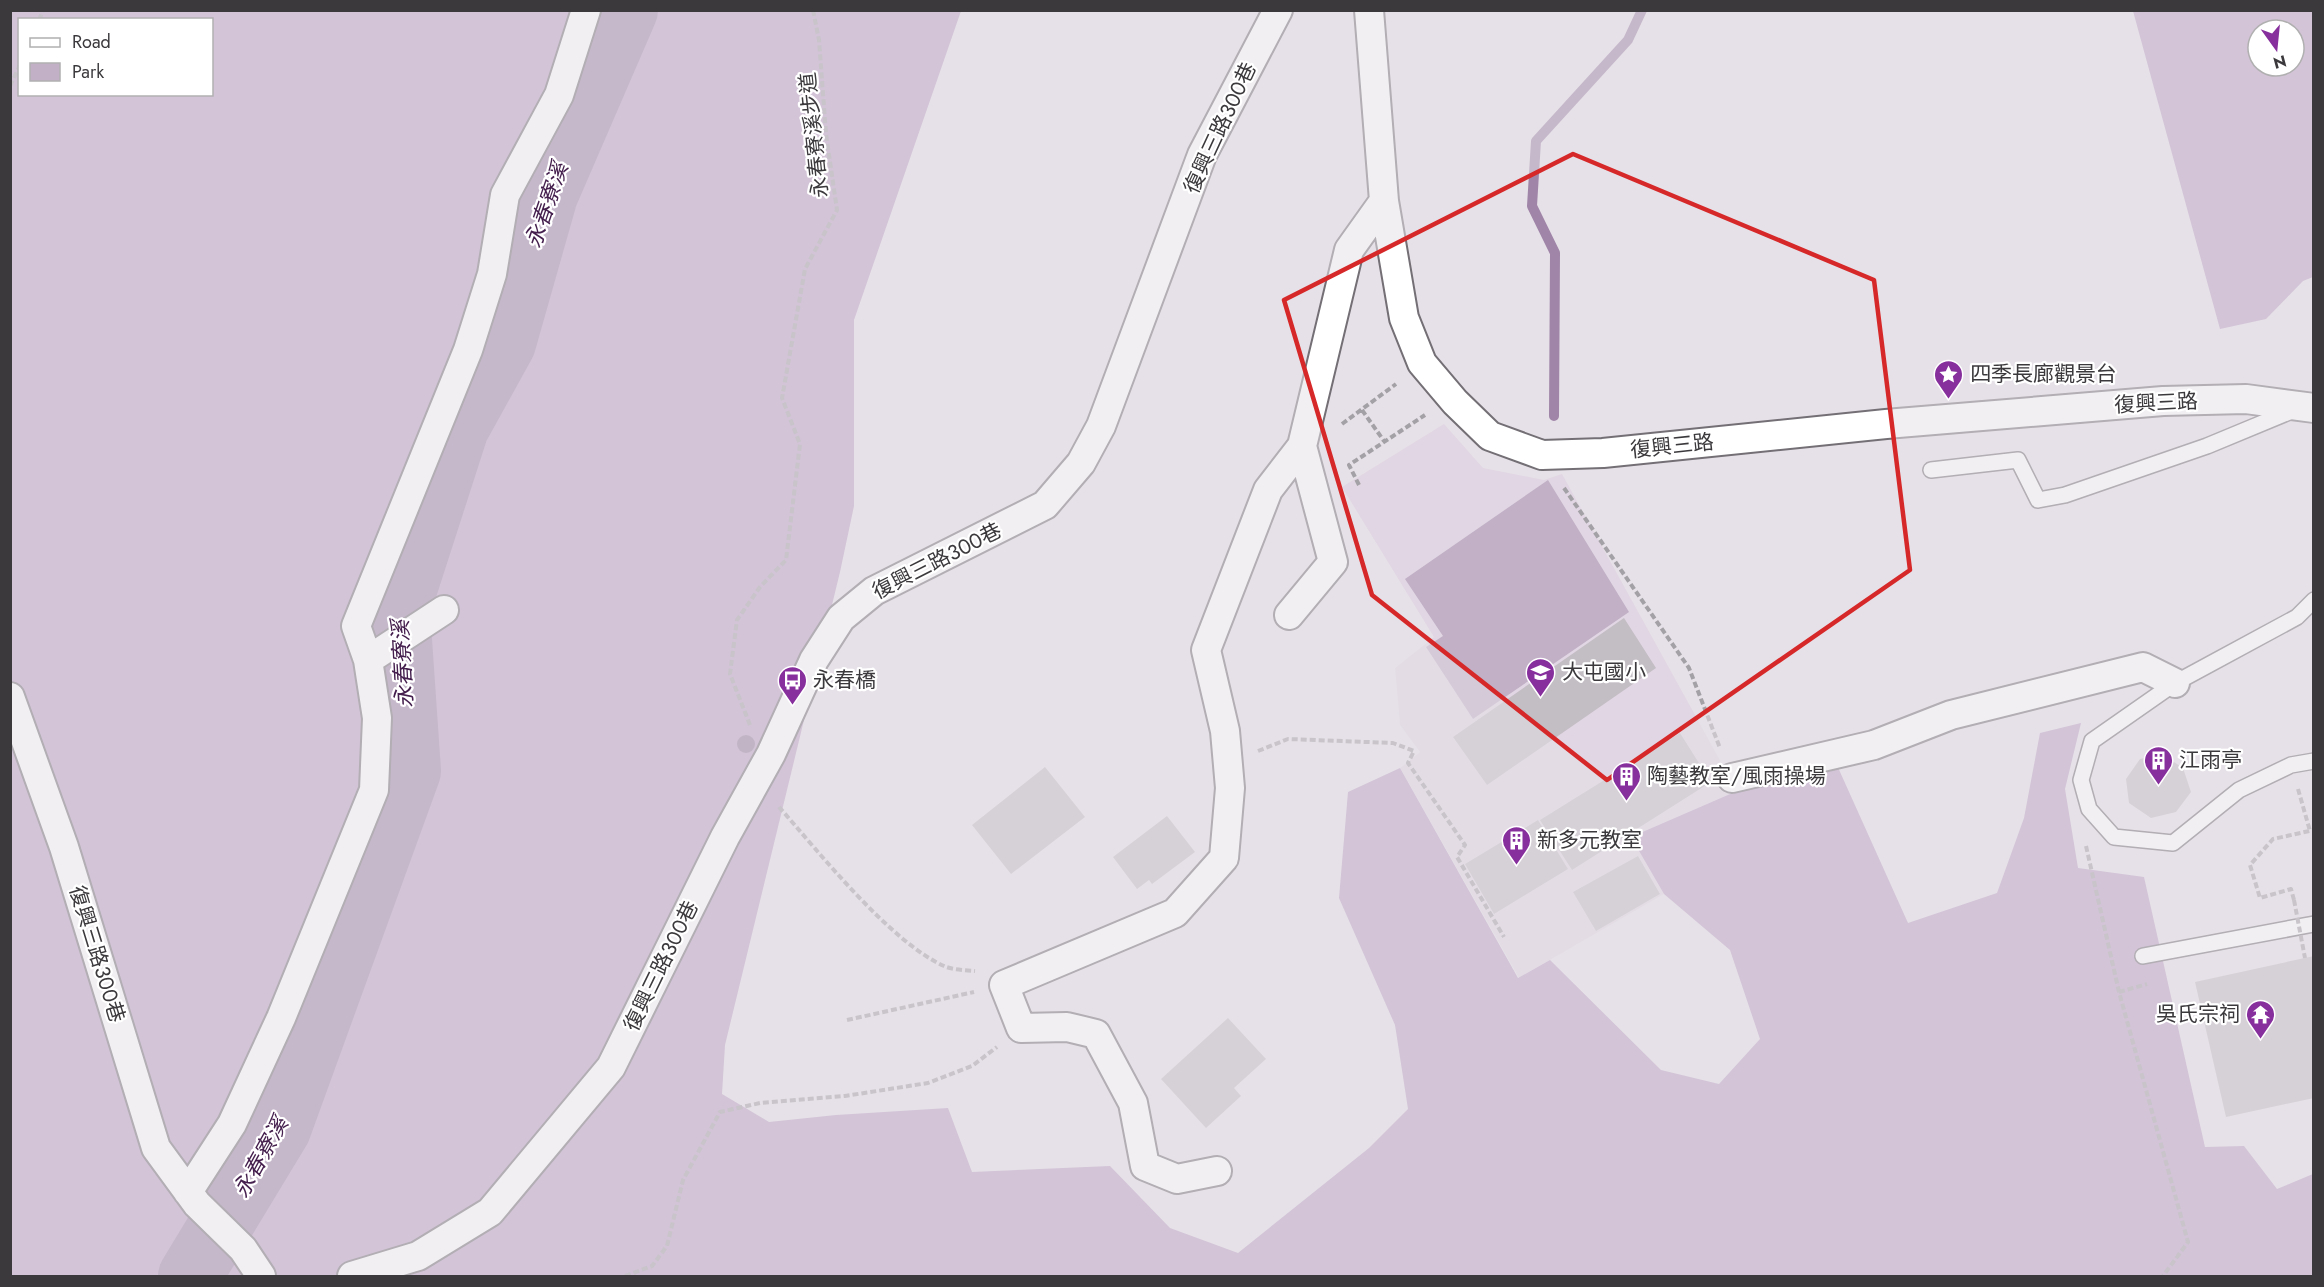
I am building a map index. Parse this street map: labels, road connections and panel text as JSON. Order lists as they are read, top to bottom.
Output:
{
  "streets": {
    "street": ["復興三路300巷", "復興三路"],
    "path": ["永春寮溪步道"]
  },
  "crossings": [
    ["復興三路300巷", "永春寮溪步道"]
  ],
  "water": ["永春寮溪"],
  "places": {
    "place": ["四季長廊觀景台"],
    "school or university": ["大屯國小"],
    "bus stop": ["永春橋"],
    "building": ["江雨亭", "陶藝教室/風雨操場", "新多元教室"],
    "temple": ["吳氏宗祠"]
  },
  "legend": ["Road", "Park"],
  "north": "bottom"
}
